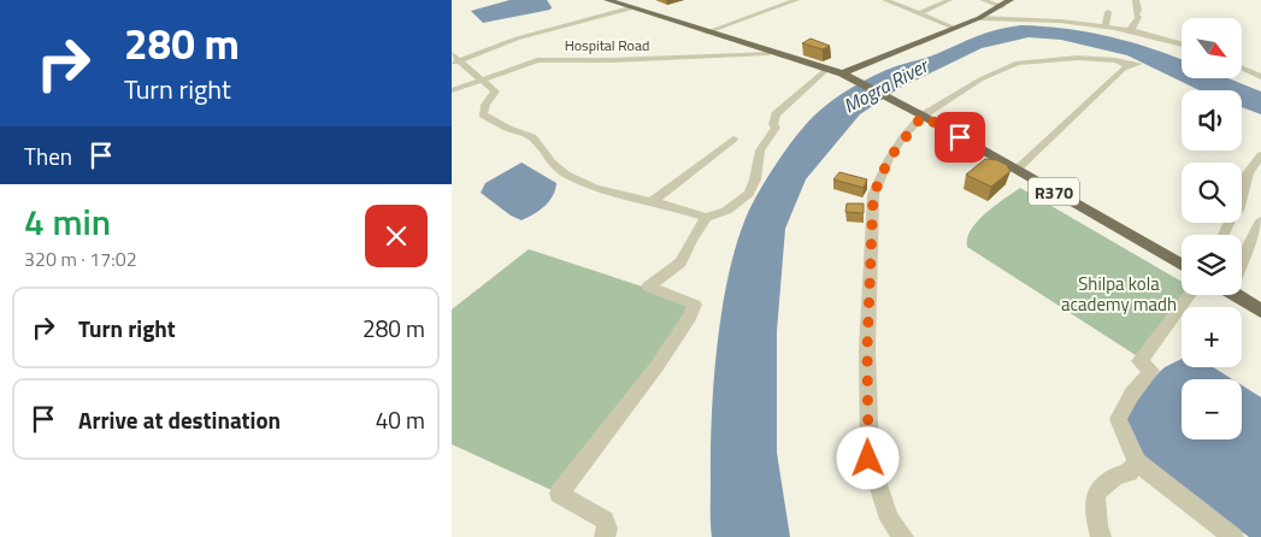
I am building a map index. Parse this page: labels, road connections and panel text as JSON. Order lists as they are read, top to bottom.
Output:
{
  "streets": {
    "main road": ["R370"],
    "street": ["Hospital Road"]
  },
  "water": ["Mogra River"],
  "parks": ["Shilpa kola academy madh"],
  "north": "bottom right",
  "page": {
    "turn": ["280 m", "Turn right"],
    "map_buttons": ["+", "−"],
    "then": "Then",
    "heading": ["4 min", "320 m · 17:02"],
    "list": [
      {
        "name": "Turn right",
        "value": "280 m"
      },
      {
        "name": "Arrive at destination",
        "value": "40 m"
      }
    ]
  }
}
